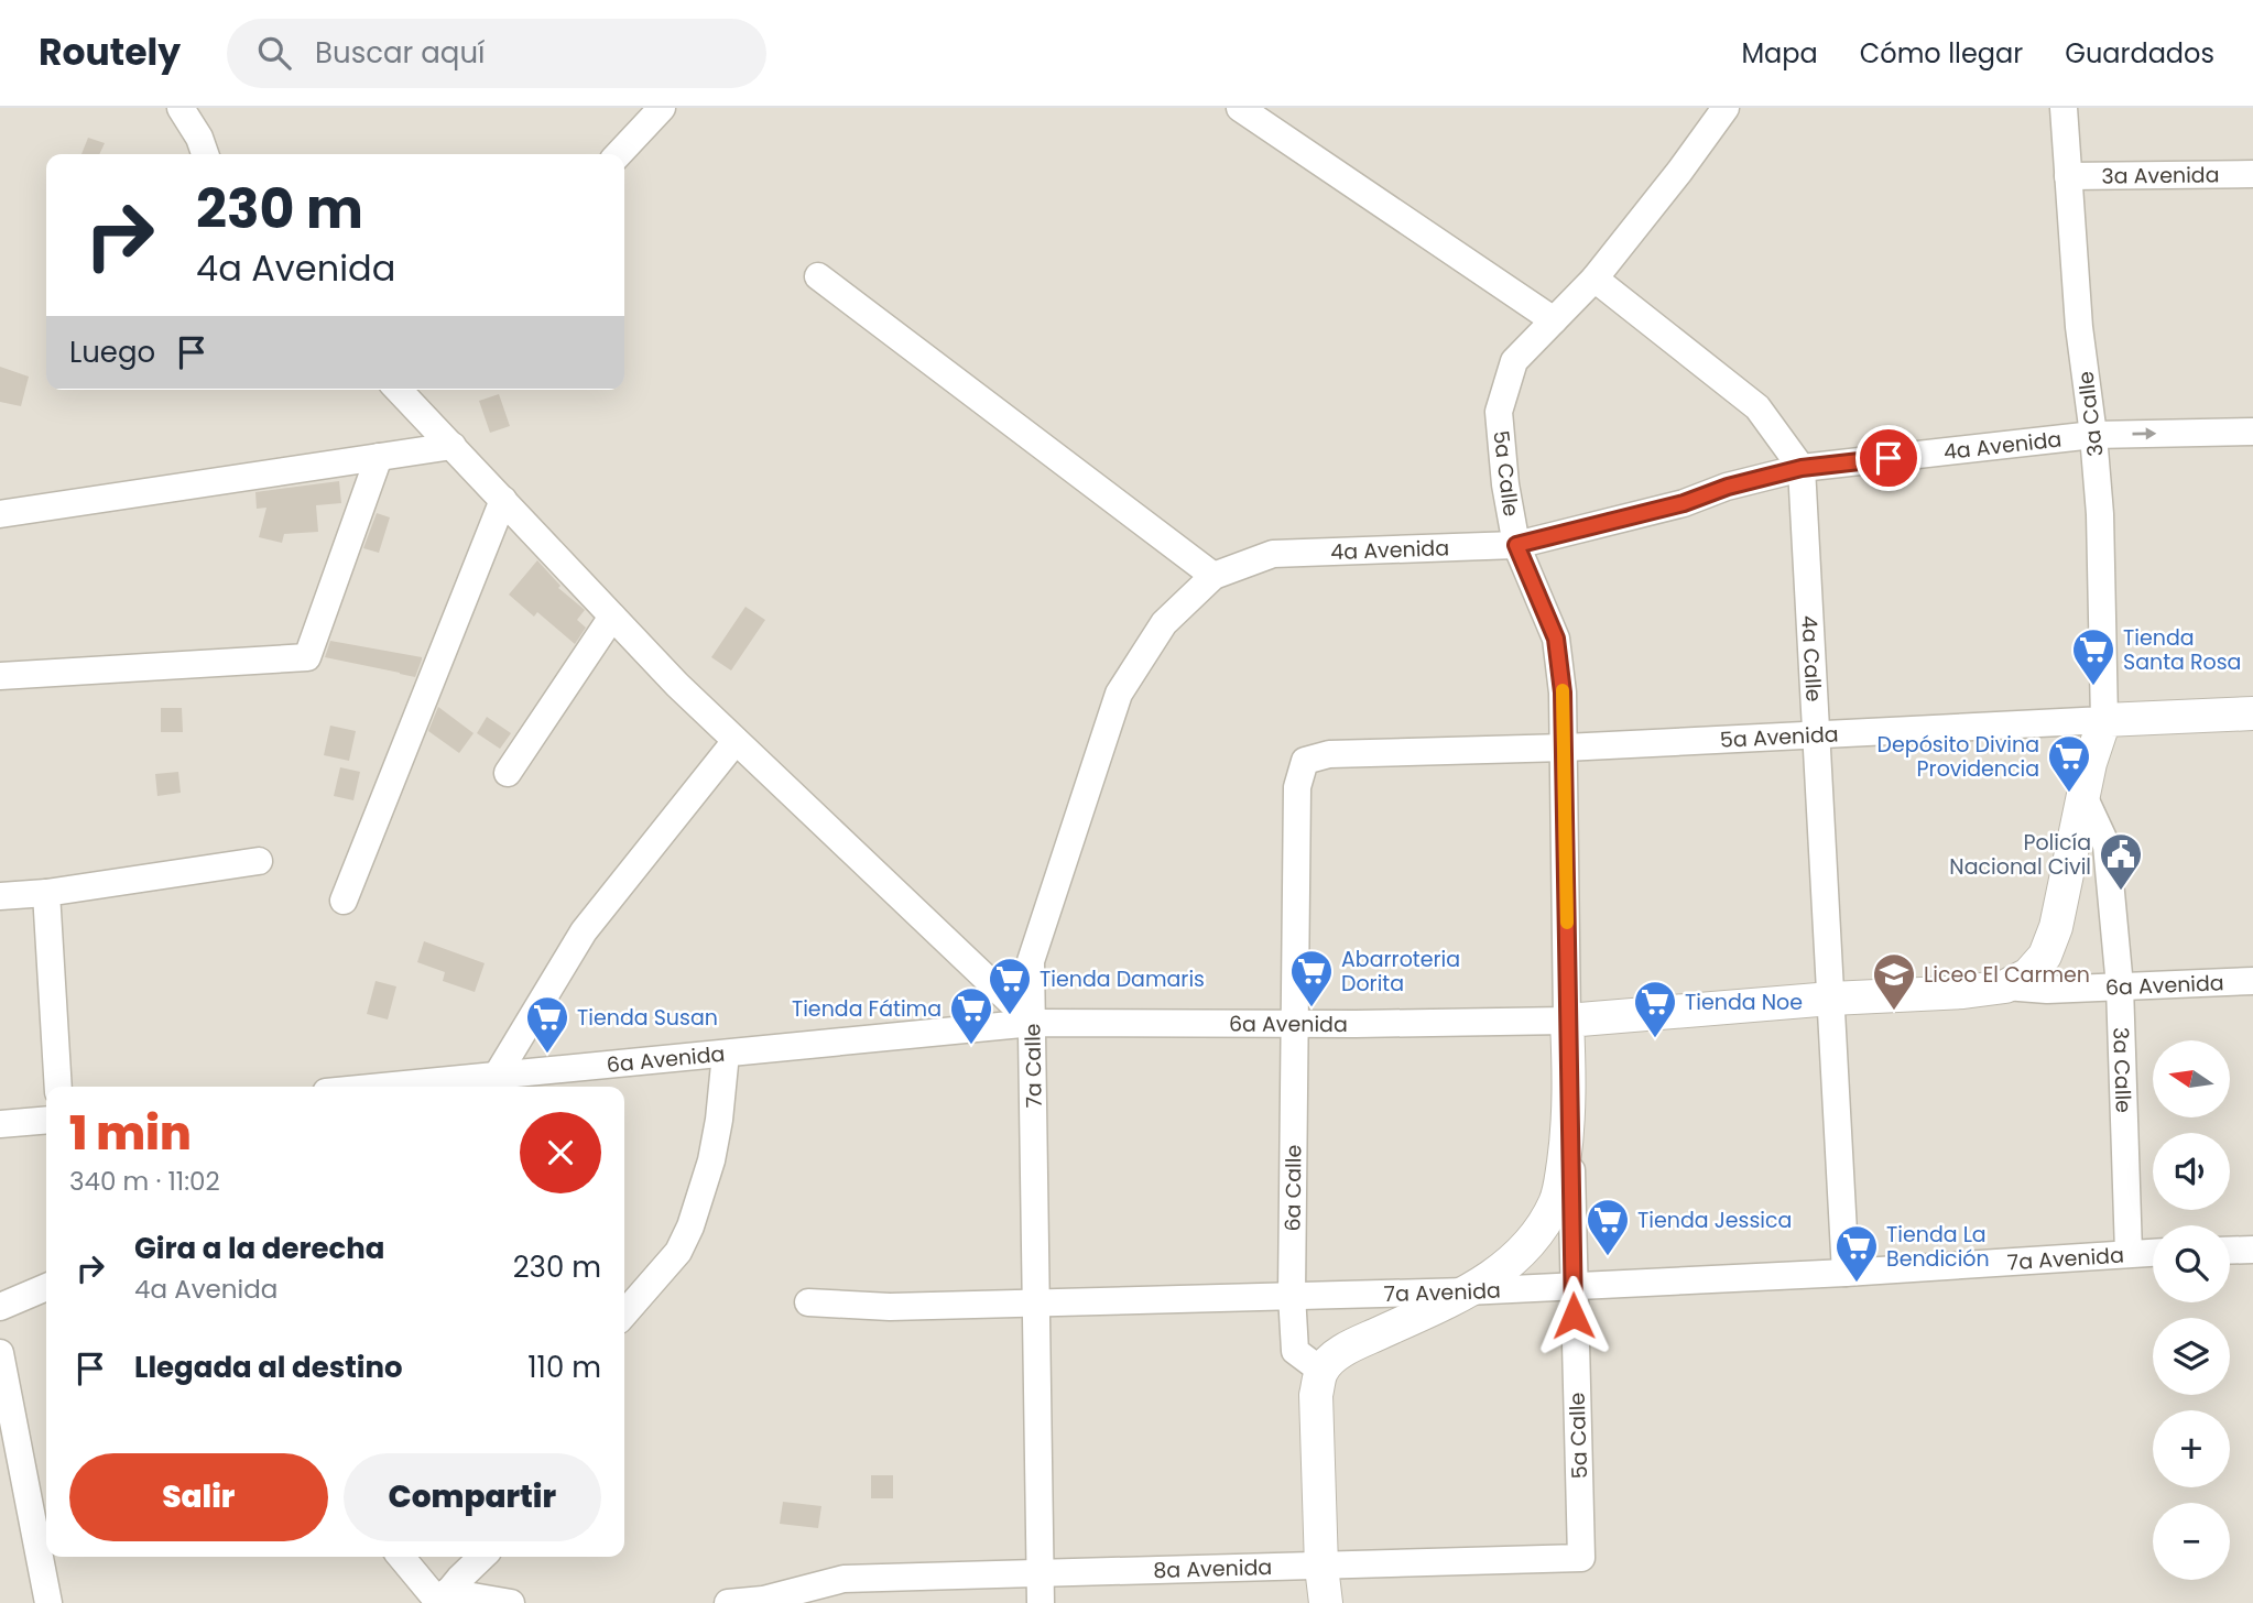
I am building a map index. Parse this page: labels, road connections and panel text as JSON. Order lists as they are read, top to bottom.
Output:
{
  "streets": {
    "street": [
      "3a Avenida",
      "3a Calle",
      "4a Avenida",
      "5a Calle",
      "4a Calle",
      "5a Avenida",
      "6a Avenida",
      "7a Calle",
      "6a Calle",
      "7a Avenida",
      "8a Avenida"
    ]
  },
  "crossings": [
    ["3a Avenida", "3a Calle"],
    ["3a Calle", "4a Avenida"],
    ["3a Calle", "5a Avenida"],
    ["3a Calle", "6a Avenida"],
    ["3a Calle", "7a Avenida"],
    ["4a Avenida", "5a Calle"],
    ["4a Avenida", "4a Calle"],
    ["4a Avenida", "7a Calle"],
    ["5a Calle", "5a Avenida"],
    ["5a Calle", "6a Avenida"],
    ["5a Calle", "7a Avenida"],
    ["5a Calle", "8a Avenida"],
    ["4a Calle", "5a Avenida"],
    ["4a Calle", "6a Avenida"],
    ["4a Calle", "7a Avenida"],
    ["5a Avenida", "6a Calle"],
    ["6a Avenida", "7a Calle"],
    ["6a Avenida", "6a Calle"],
    ["7a Calle", "7a Avenida"],
    ["7a Calle", "8a Avenida"],
    ["6a Calle", "7a Avenida"]
  ],
  "places": {
    "supermarket": [
      "Tienda Santa Rosa",
      "Depósito Divina Providencia",
      "Abarroteria Dorita",
      "Tienda Damaris",
      "Tienda Noe",
      "Tienda Fátima",
      "Tienda Susan",
      "Tienda Jessica",
      "Tienda La Bendición"
    ],
    "public building": ["Policía Nacional Civil"],
    "school or university": ["Liceo El Carmen"]
  },
  "north": "left",
  "page": {
    "header": "Routely",
    "search": "Buscar aquí",
    "nav": ["Mapa", "Cómo llegar", "Guardados"],
    "turn": ["230 m", "4a Avenida"],
    "then": "Luego",
    "map_buttons": ["+", "−"],
    "heading": ["1 min", "340 m · 11:02"],
    "list": [
      {
        "name": "Gira a la derecha",
        "note": "4a Avenida",
        "value": "230 m"
      },
      {
        "name": "Llegada al destino",
        "value": "110 m"
      }
    ],
    "buttons": ["Salir", "Compartir"]
  }
}
